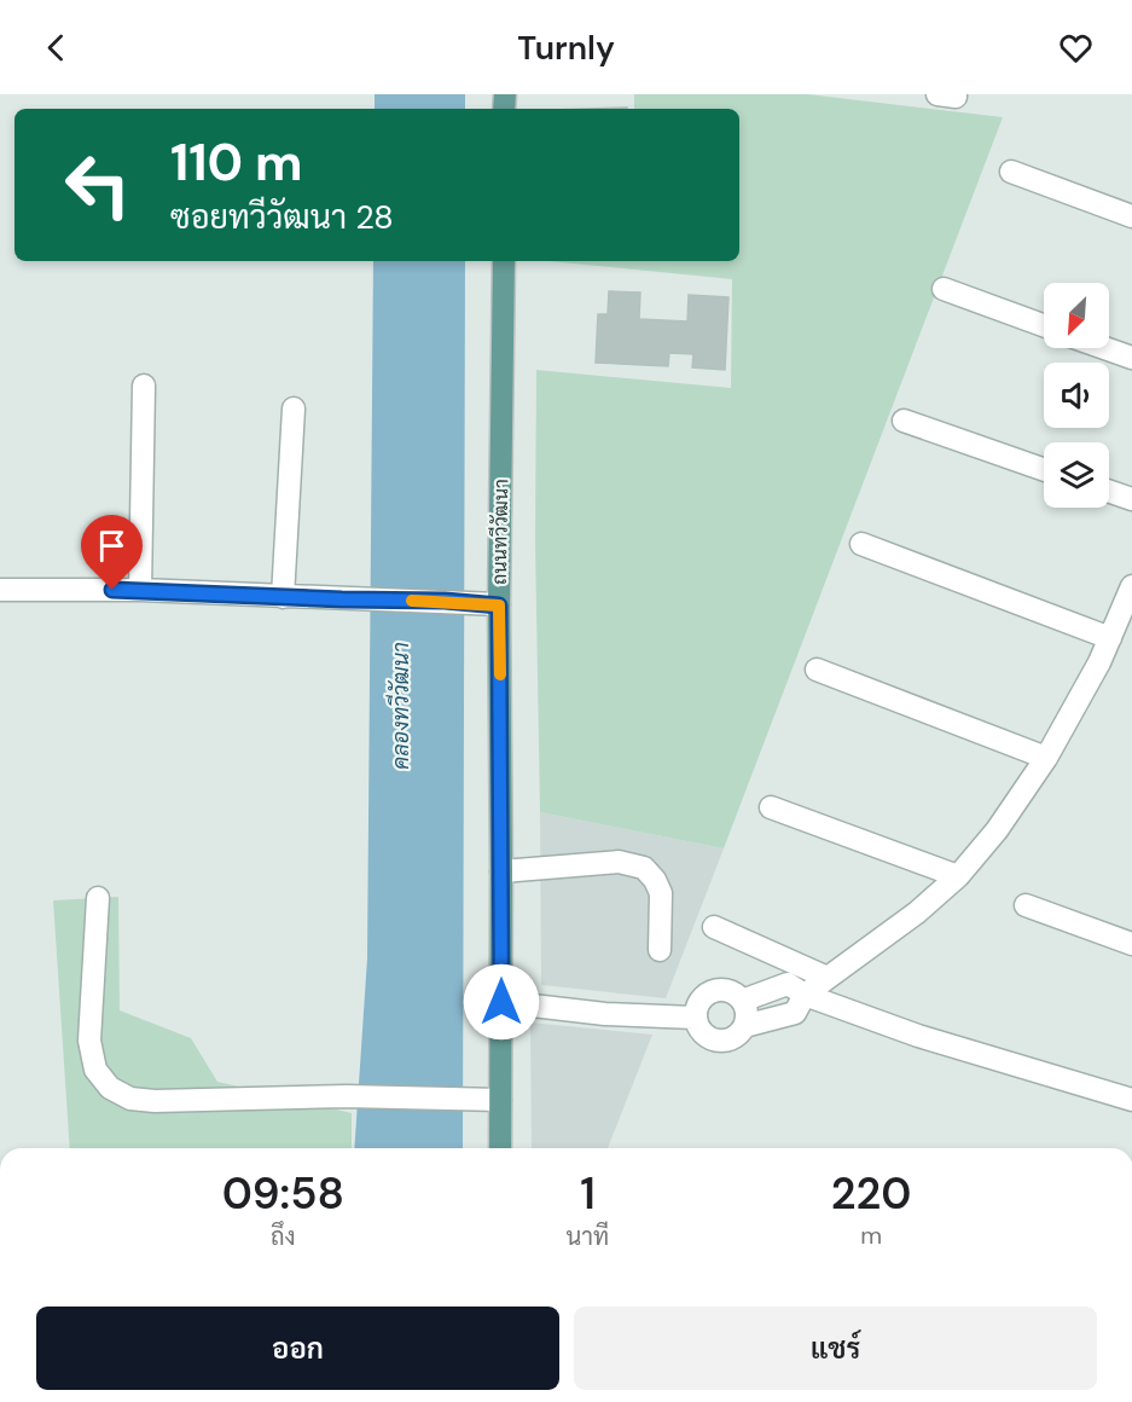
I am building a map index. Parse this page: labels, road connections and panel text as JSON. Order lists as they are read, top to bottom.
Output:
{
  "streets": {
    "main road": ["ถนนทวีวัฒนา"]
  },
  "water": ["คลองทวีวัฒนา"],
  "north": "bottom left",
  "page": {
    "header": "Turnly",
    "turn": ["110 m", "ซอยทวีวัฒนา 28"],
    "eta": [
      "09:58",
      "ถึง",
      "1",
      "นาที",
      "220",
      "m"
    ],
    "buttons": ["ออก", "แชร์"]
  }
}
